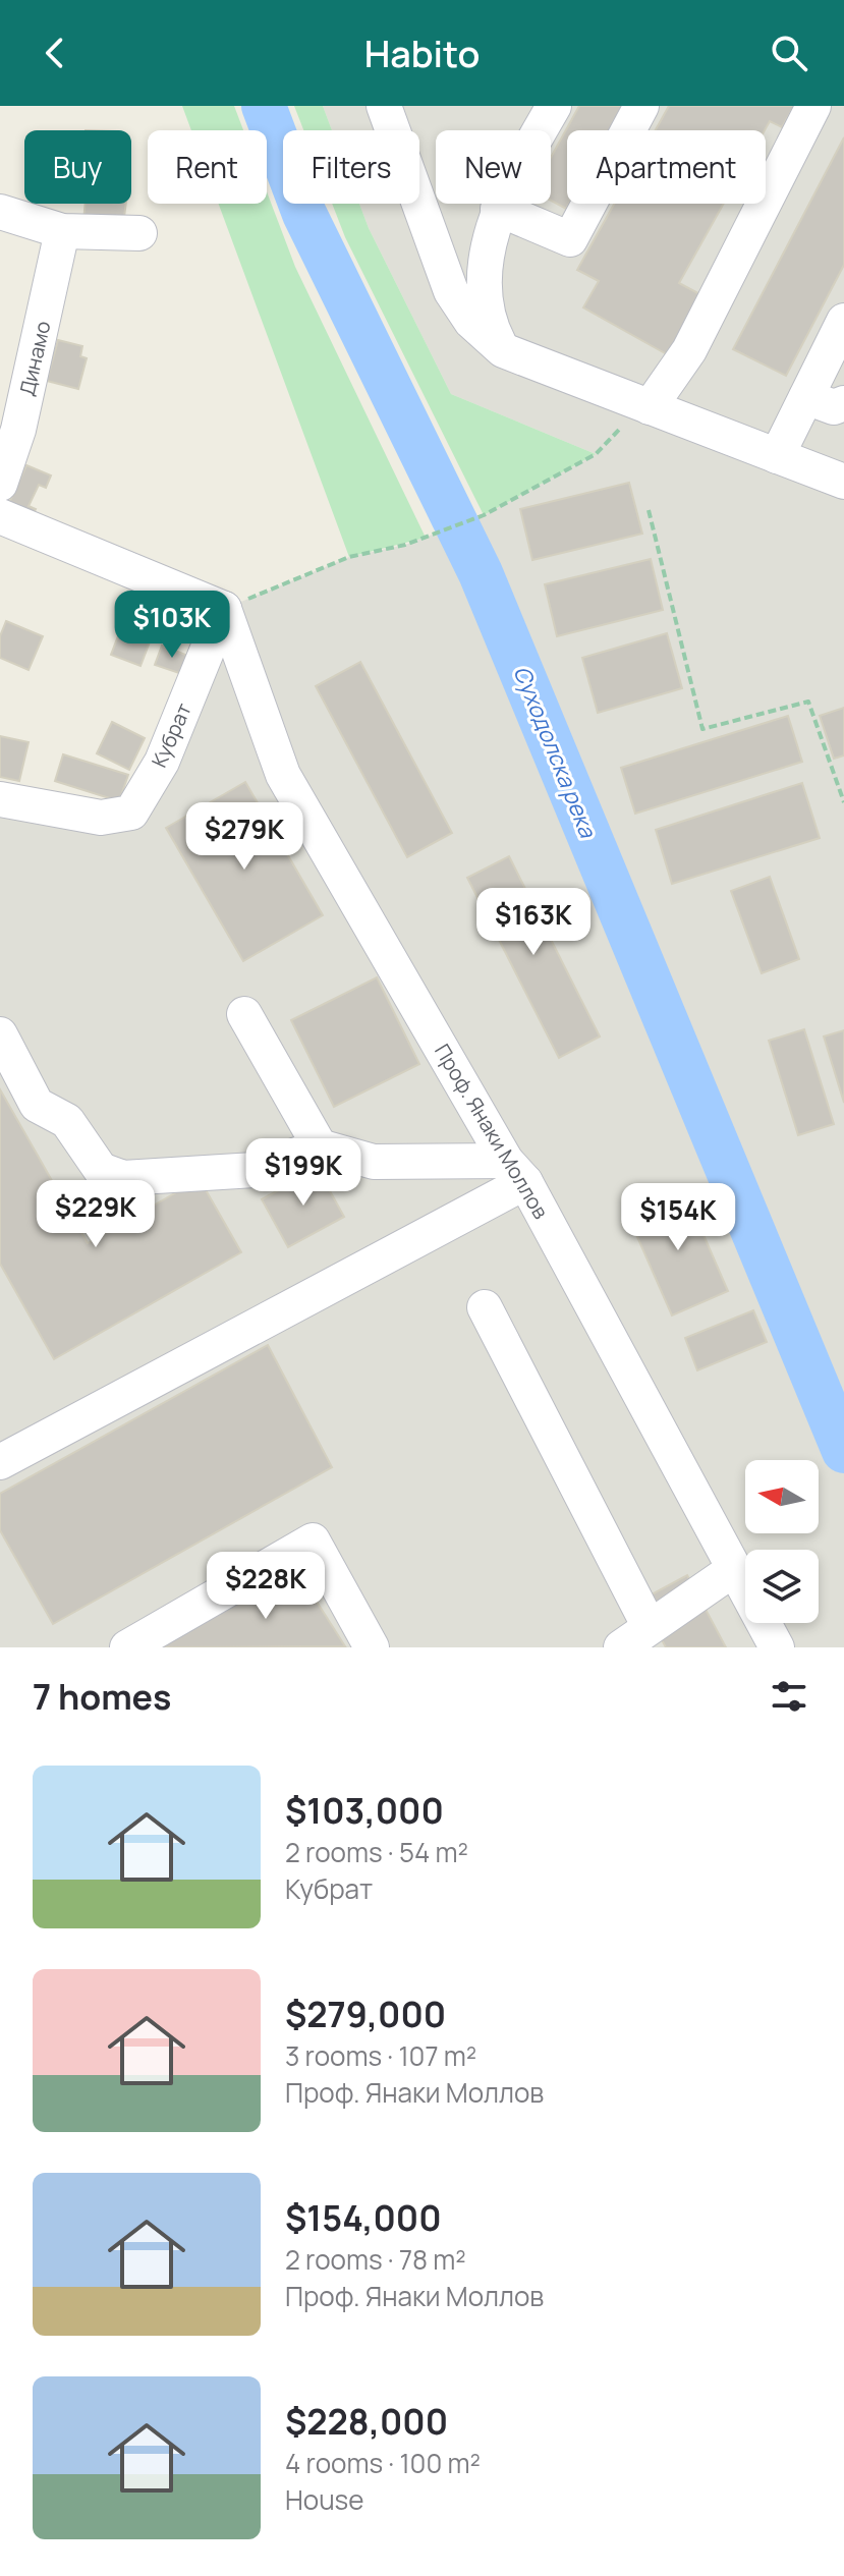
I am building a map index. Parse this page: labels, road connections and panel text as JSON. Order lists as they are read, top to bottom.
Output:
{
  "streets": {
    "street": ["Динамо", "Кубрат", "Проф. Янаки Моллов"]
  },
  "crossings": [
    ["Кубрат", "Проф. Янаки Моллов"]
  ],
  "water": ["Суходолска река"],
  "north": "left",
  "page": {
    "header": "Habito",
    "chip": [
      "Buy",
      "Rent",
      "Filters",
      "New",
      "Apartment"
    ],
    "price": [
      "$103K",
      "$279K",
      "$163K",
      "$199K",
      "$229K",
      "$154K",
      "$228K"
    ],
    "heading": "7 homes",
    "list": [
      {
        "name": "$103,000",
        "note": "2 rooms · 54 m² · Кубрат"
      },
      {
        "name": "$279,000",
        "note": "3 rooms · 107 m² · Проф. Янаки Моллов"
      },
      {
        "name": "$154,000",
        "note": "2 rooms · 78 m² · Проф. Янаки Моллов"
      },
      {
        "name": "$228,000",
        "note": "4 rooms · 100 m² · House"
      }
    ]
  }
}
